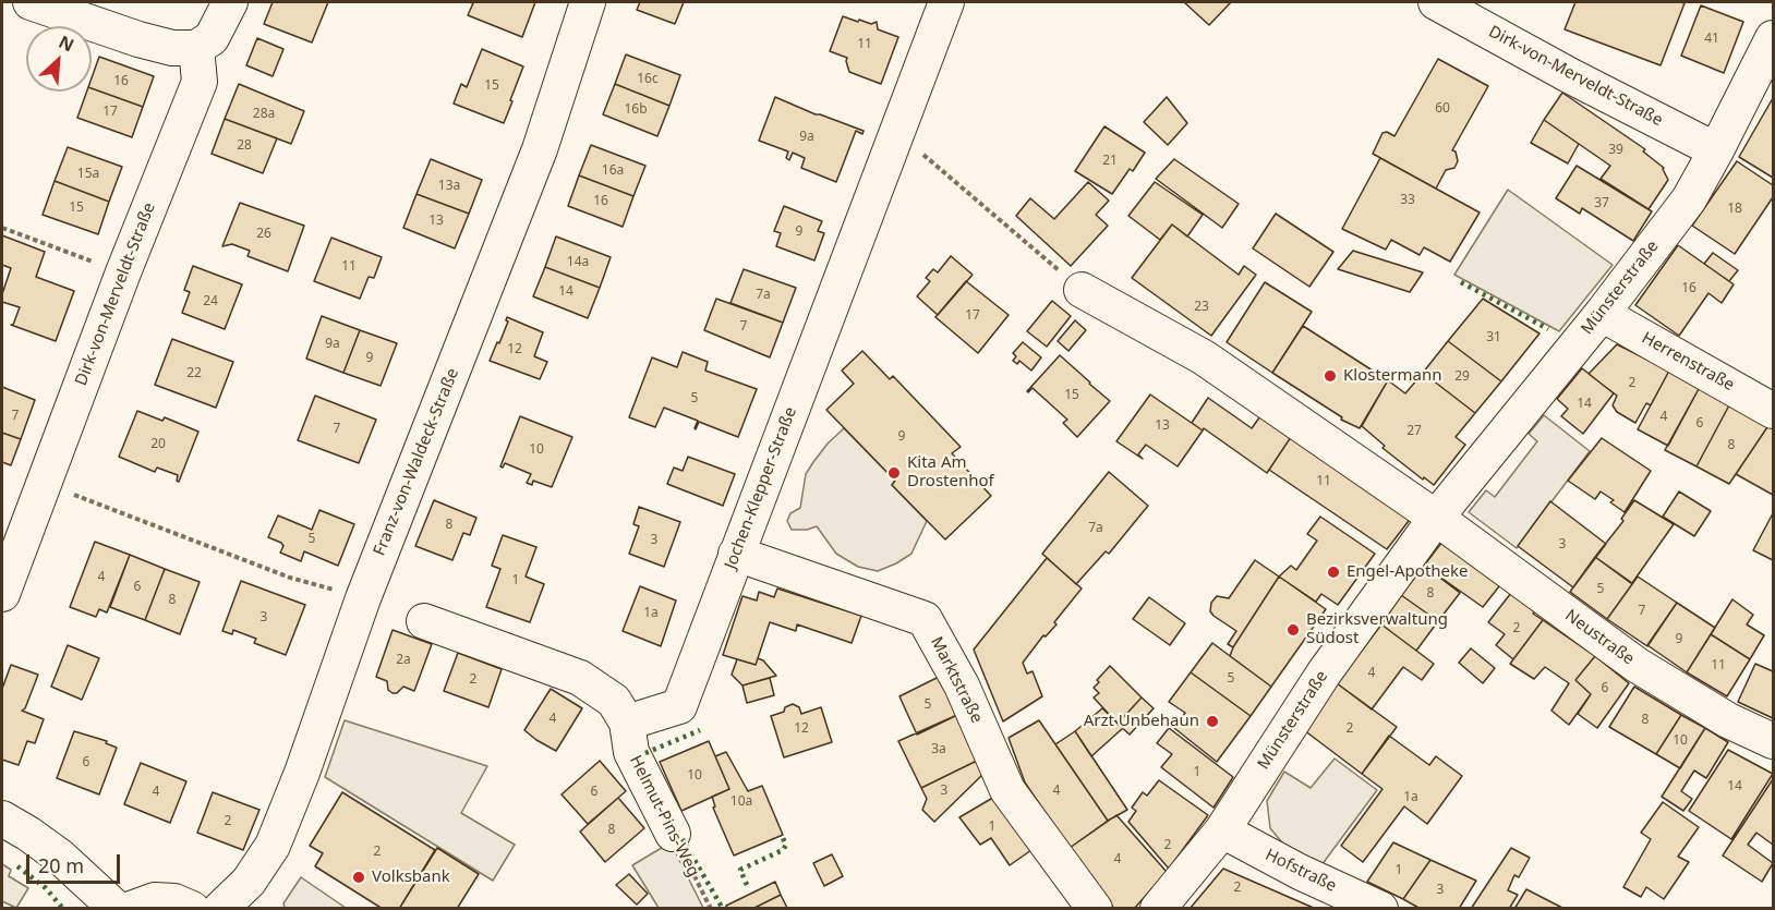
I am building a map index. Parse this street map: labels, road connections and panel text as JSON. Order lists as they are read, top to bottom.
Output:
{
  "streets": {
    "street": [
      "Dirk-von-Merveldt-Straße",
      "Münsterstraße",
      "Herrenstraße",
      "Franz-von-Waldeck-Straße",
      "Jochen-Klepper-Straße",
      "Neustraße",
      "Marktstraße",
      "Helmut-Pins-Weg",
      "Hofstraße"
    ]
  },
  "crossings": [
    ["Dirk-von-Merveldt-Straße", "Münsterstraße"],
    ["Münsterstraße", "Herrenstraße"],
    ["Münsterstraße", "Neustraße"],
    ["Münsterstraße", "Hofstraße"],
    ["Jochen-Klepper-Straße", "Marktstraße"],
    ["Jochen-Klepper-Straße", "Helmut-Pins-Weg"]
  ],
  "places": [
    "Klostermann",
    "Kita Am Drostenhof",
    "Engel-Apotheke",
    "Bezirksverwaltung Südost",
    "Arzt Unbehaun",
    "Volksbank"
  ],
  "house_numbers": [
    "41",
    "11",
    "16c",
    "16",
    "15",
    "60",
    "16b",
    "17",
    "28a",
    "9a",
    "28",
    "39",
    "21",
    "16a",
    "15a",
    "13a",
    "33",
    "16",
    "37",
    "15",
    "18",
    "13",
    "9",
    "26",
    "14a",
    "11",
    "16",
    "14",
    "7a",
    "24",
    "23",
    "17",
    "7",
    "31",
    "9a",
    "12",
    "9",
    "22",
    "29",
    "2",
    "15",
    "5",
    "14",
    "7",
    "4",
    "6",
    "13",
    "7",
    "27",
    "9",
    "20",
    "8",
    "10",
    "11",
    "8",
    "7a",
    "5",
    "3",
    "3",
    "4",
    "1",
    "6",
    "5",
    "8",
    "8",
    "7",
    "1a",
    "3",
    "2",
    "9",
    "2a",
    "11",
    "4",
    "5",
    "2",
    "6",
    "5",
    "4",
    "8",
    "12",
    "2",
    "10",
    "3a",
    "6",
    "1",
    "10",
    "14",
    "3",
    "4",
    "4",
    "6",
    "1a",
    "10a",
    "2",
    "1",
    "8",
    "2",
    "2",
    "4",
    "1",
    "2",
    "3"
  ],
  "scale_bar": "20 m",
  "north": "top right"
}
